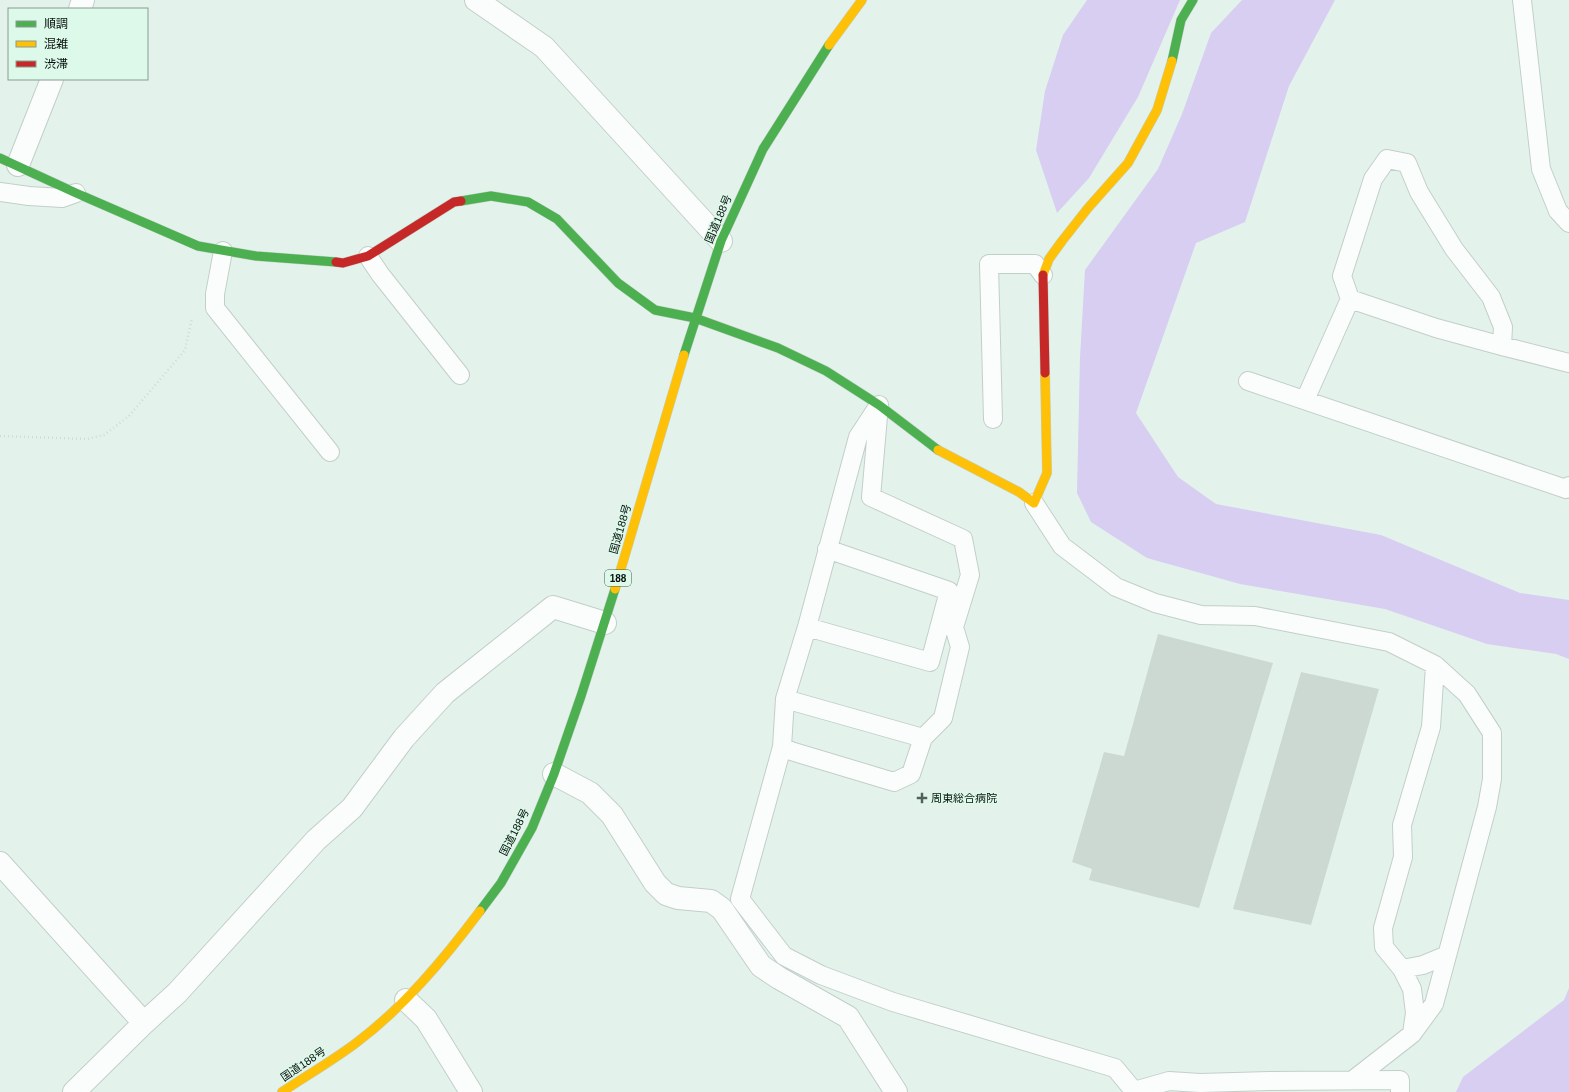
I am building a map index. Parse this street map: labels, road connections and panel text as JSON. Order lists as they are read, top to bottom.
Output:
{
  "streets": {
    "main road": ["国道188号", "188"]
  },
  "places": {
    "health": ["周東総合病院"]
  },
  "legend": ["順調", "混雑", "渋滞"]
}
